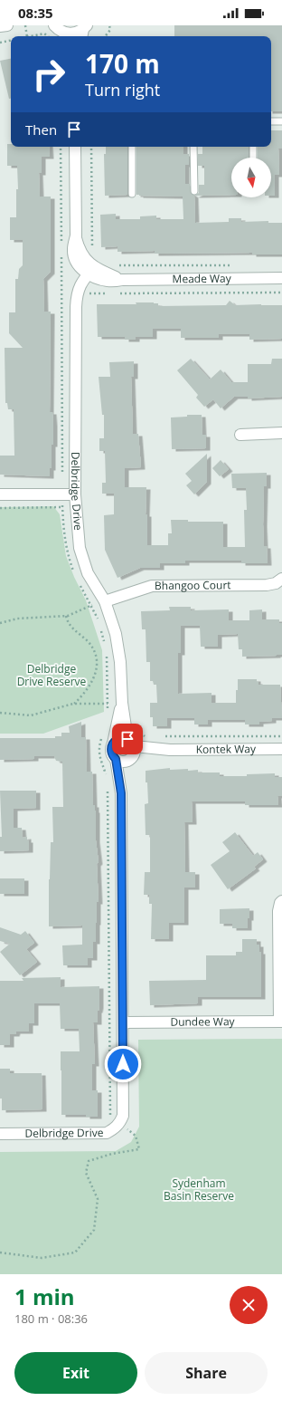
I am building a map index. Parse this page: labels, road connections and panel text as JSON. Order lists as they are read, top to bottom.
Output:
{
  "streets": {
    "street": [
      "Meade Way",
      "Delbridge Drive",
      "Bhangoo Court",
      "Kontek Way",
      "Dundee Way"
    ]
  },
  "crossings": [
    ["Meade Way", "Delbridge Drive"],
    ["Delbridge Drive", "Bhangoo Court"],
    ["Delbridge Drive", "Kontek Way"],
    ["Delbridge Drive", "Dundee Way"]
  ],
  "parks": ["Delbridge Drive Reserve", "Sydenham Basin Reserve"],
  "north": "bottom",
  "page": {
    "status": "08:35",
    "turn": ["170 m", "Turn right"],
    "then": "Then",
    "heading": ["1 min", "180 m · 08:36"],
    "buttons": ["Exit", "Share"]
  }
}
